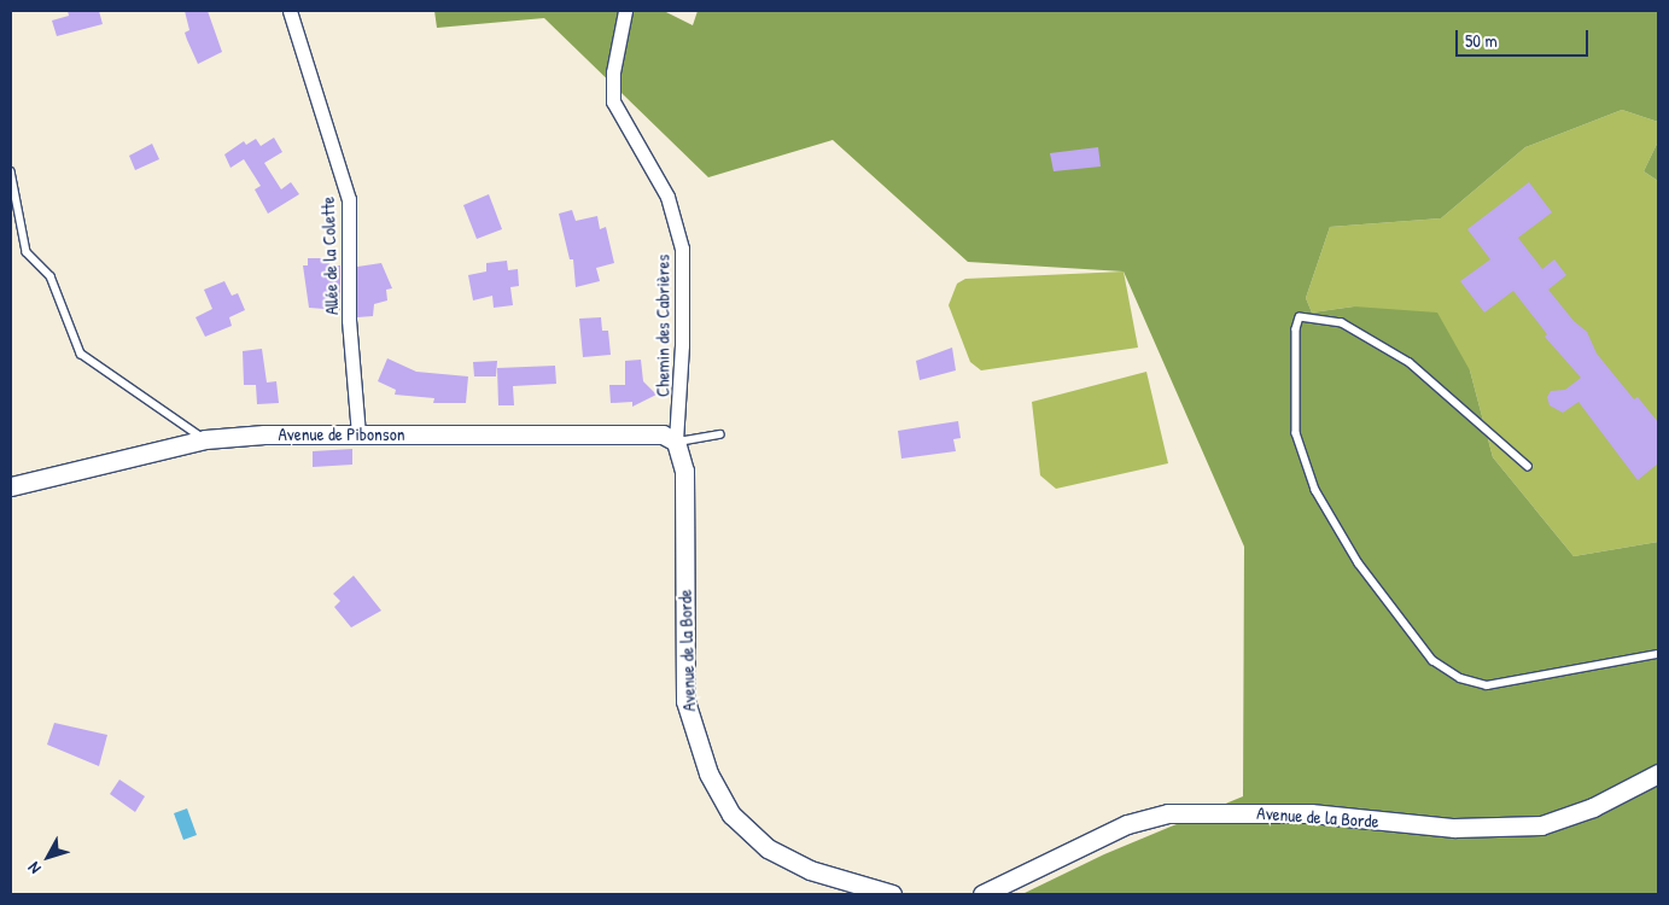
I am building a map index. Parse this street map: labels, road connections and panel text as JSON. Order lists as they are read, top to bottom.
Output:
{
  "streets": {
    "street": [
      "Allée de la Colette",
      "Chemin des Cabrières",
      "Avenue de Pibonson",
      "Avenue de la Borde"
    ]
  },
  "crossings": [
    ["Allée de la Colette", "Avenue de Pibonson"],
    ["Chemin des Cabrières", "Avenue de Pibonson"],
    ["Chemin des Cabrières", "Avenue de la Borde"],
    ["Avenue de Pibonson", "Avenue de la Borde"]
  ],
  "scale_bar": "50 m",
  "north": "bottom left"
}
